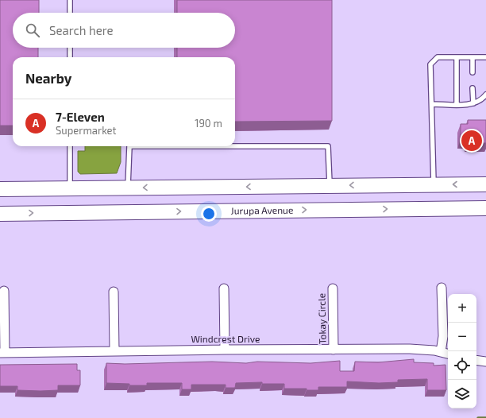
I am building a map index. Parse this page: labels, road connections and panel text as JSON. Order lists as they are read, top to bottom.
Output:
{
  "streets": {
    "main road": ["Jurupa Avenue"],
    "street": ["Tokay Circle", "Windcrest Drive"]
  },
  "crossings": [
    ["Tokay Circle", "Windcrest Drive"]
  ],
  "page": {
    "search": "Search here",
    "heading": "Nearby",
    "list": [
      {
        "mark": "A",
        "name": "7-Eleven",
        "note": "Supermarket",
        "value": "190 m"
      }
    ],
    "pins": "A",
    "map_buttons": ["+", "−"]
  }
}
